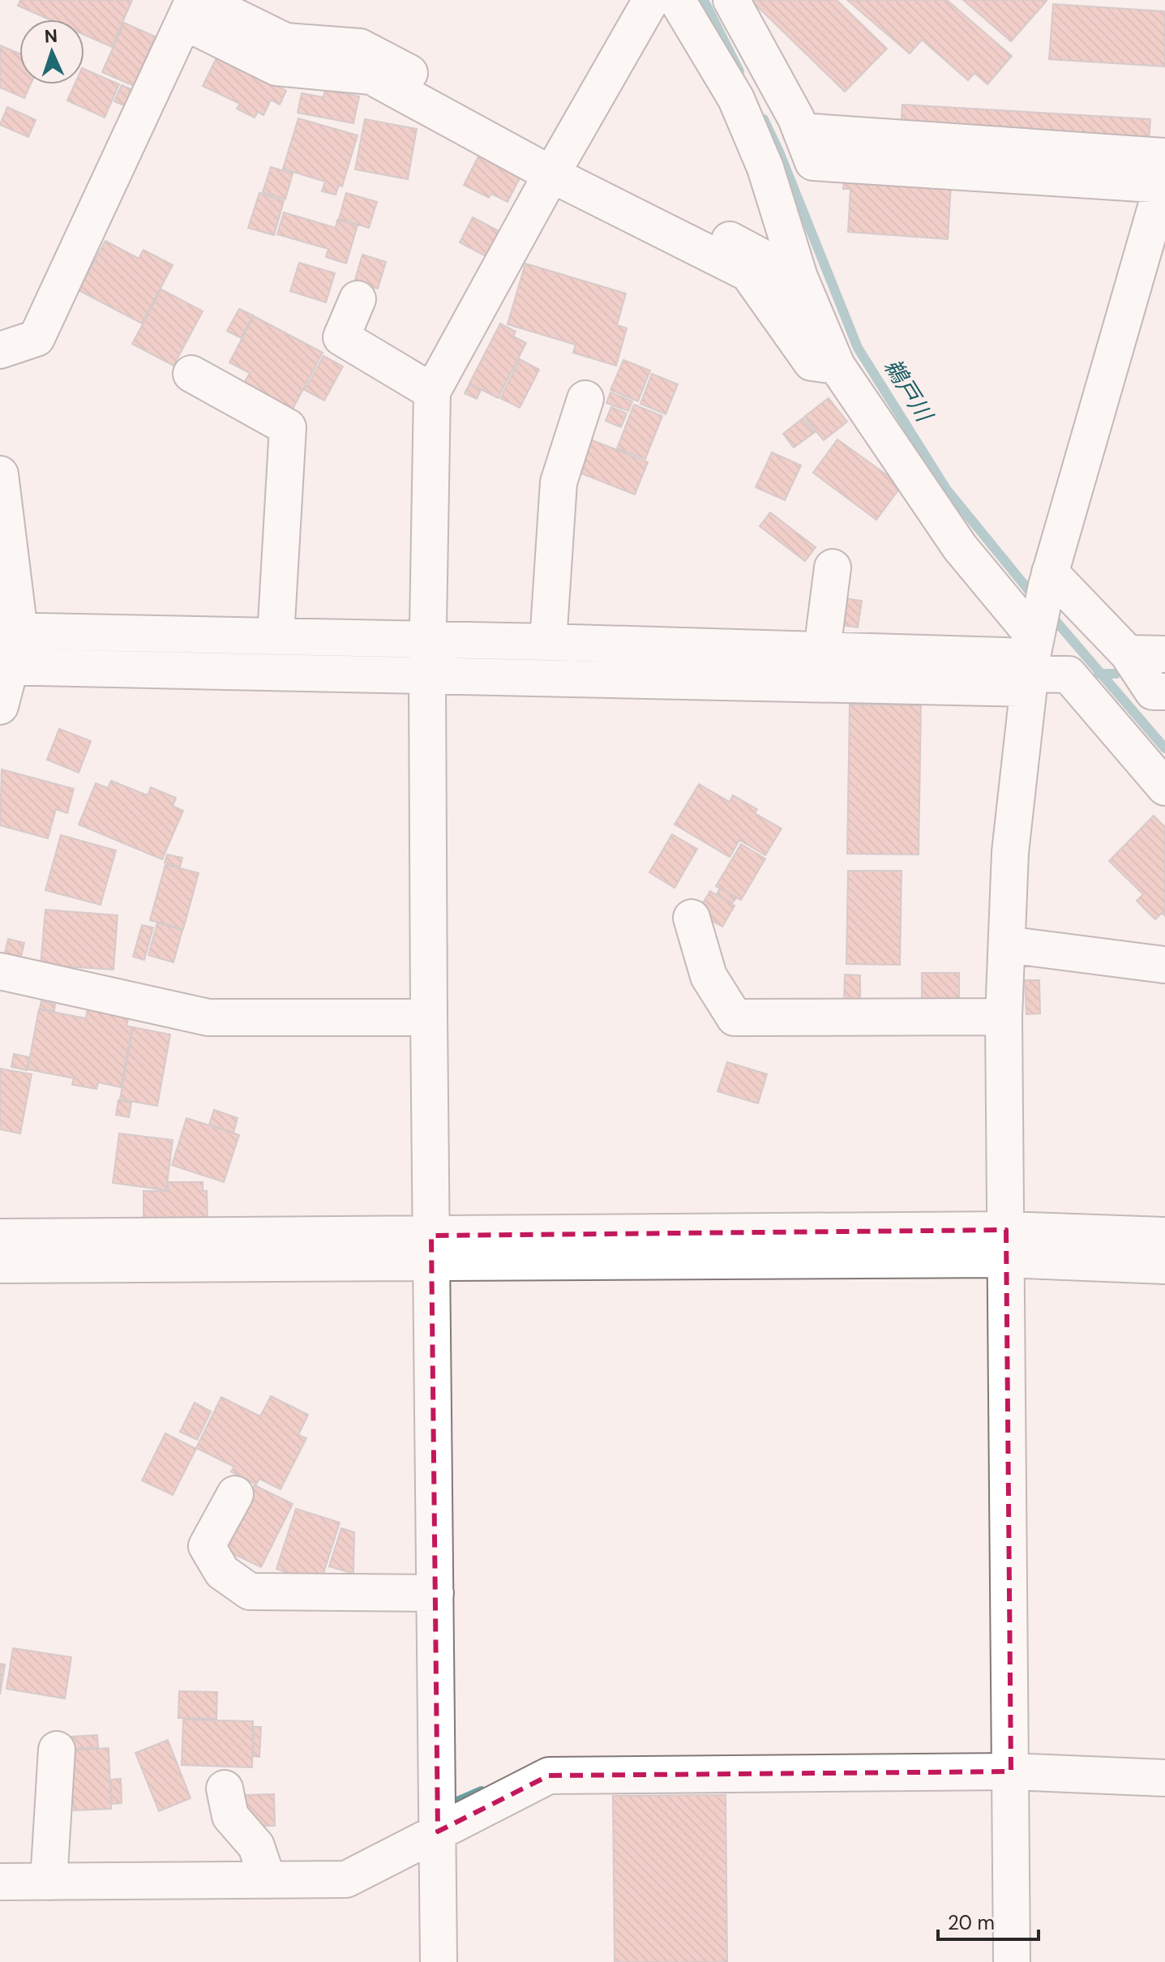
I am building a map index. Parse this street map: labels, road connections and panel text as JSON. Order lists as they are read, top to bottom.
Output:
{
  "water": ["鵜戸川"],
  "scale_bar": "20 m",
  "north": "top"
}
